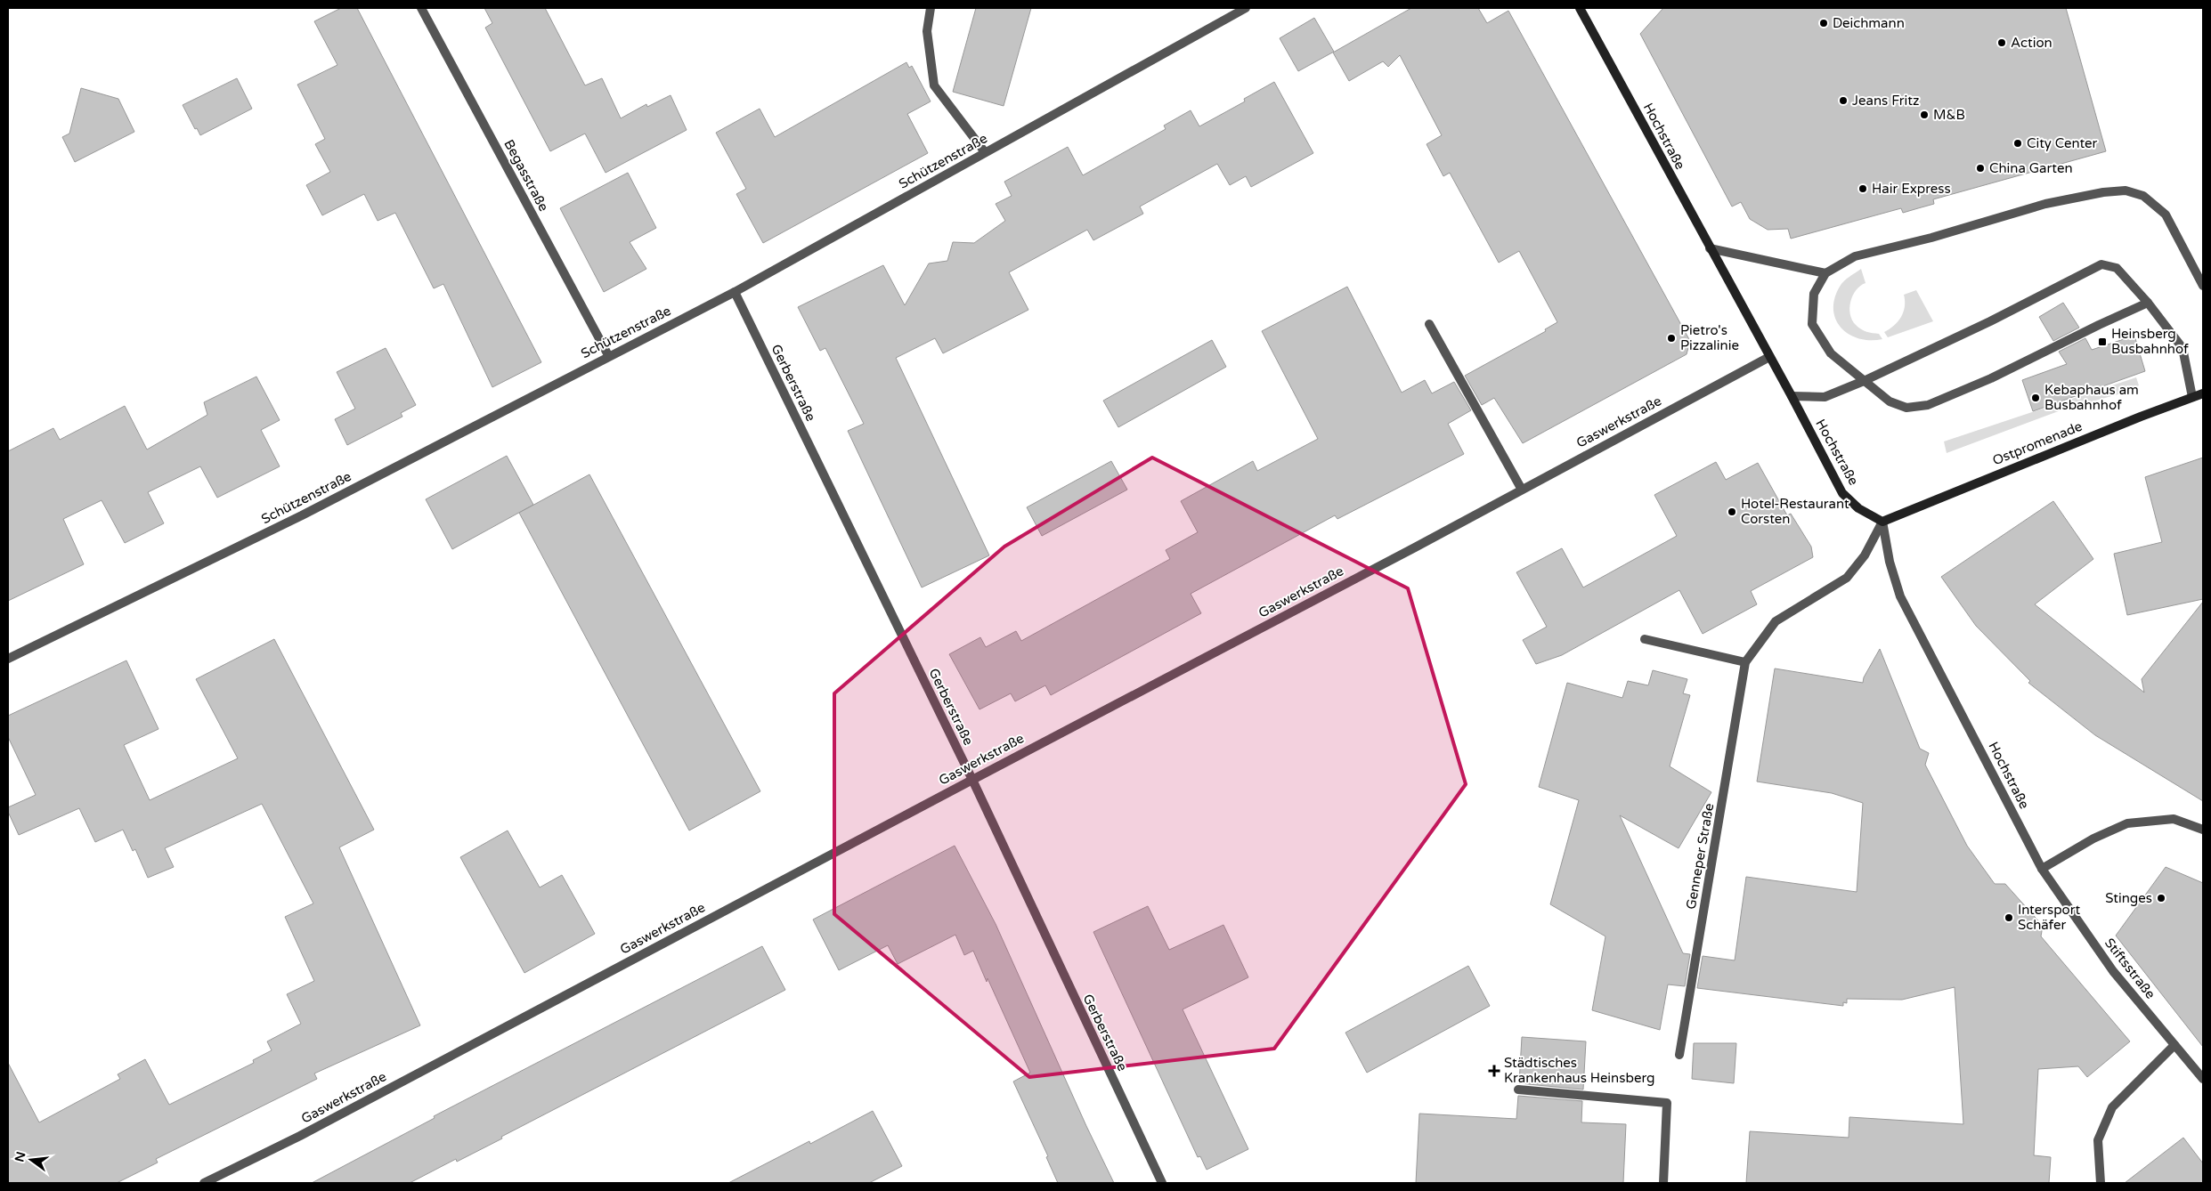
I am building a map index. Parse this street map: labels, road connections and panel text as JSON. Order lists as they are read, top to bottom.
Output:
{
  "streets": {
    "street": [
      "Hochstraße",
      "Schützenstraße",
      "Begasstraße",
      "Gerberstraße",
      "Gaswerkstraße",
      "Ostpromenade",
      "Genneper Straße",
      "Stiftsstraße"
    ]
  },
  "crossings": [
    ["Hochstraße", "Gaswerkstraße"],
    ["Hochstraße", "Ostpromenade"],
    ["Hochstraße", "Genneper Straße"],
    ["Hochstraße", "Stiftsstraße"],
    ["Schützenstraße", "Begasstraße"],
    ["Schützenstraße", "Gerberstraße"],
    ["Gerberstraße", "Gaswerkstraße"],
    ["Ostpromenade", "Genneper Straße"]
  ],
  "places": {
    "other": [
      "Deichmann",
      "Action",
      "Jeans Fritz",
      "M&B",
      "City Center",
      "China Garten",
      "Hair Express",
      "Pietro's Pizzalinie",
      "Kebaphaus am Busbahnhof",
      "Hotel-Restaurant Corsten",
      "Stinges",
      "Intersport Schäfer"
    ],
    "transit": ["Heinsberg Busbahnhof"],
    "health": ["Städtisches Krankenhaus Heinsberg"]
  },
  "north": "left"
}
